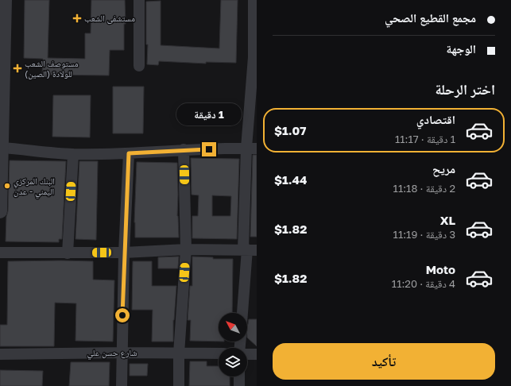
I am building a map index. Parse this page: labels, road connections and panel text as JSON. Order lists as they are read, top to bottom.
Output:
{
  "streets": {
    "street": ["شارع حسن علي"]
  },
  "places": {
    "health": ["مستشفى الشعب", "مستوصف الشعب (الصين) للولادة"],
    "other": ["البنك المركزي اليمني - عدن"]
  },
  "north": "top left",
  "page": {
    "banner": ["مجمع القطيع الصحي", "الوجهة"],
    "heading": "اختر الرحلة",
    "bubble": "1 دقيقة",
    "list": [
      {
        "name": "اقتصادي",
        "note": "1 دقيقة · 11:17",
        "value": "$1.07"
      },
      {
        "name": "مريح",
        "note": "2 دقيقة · 11:18",
        "value": "$1.44"
      },
      {
        "name": "XL",
        "note": "3 دقيقة · 11:19",
        "value": "$1.82"
      },
      {
        "name": "Moto",
        "note": "4 دقيقة · 11:20",
        "value": "$1.82"
      }
    ],
    "buttons": "تأكيد"
  }
}
